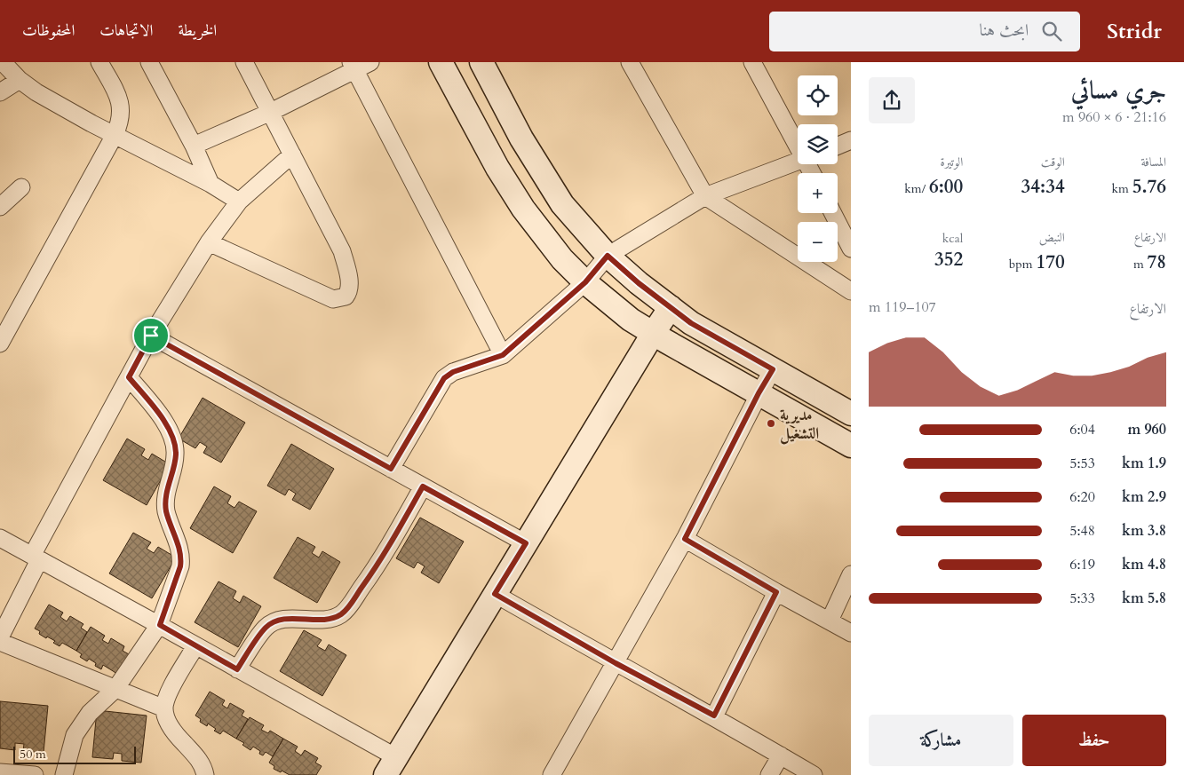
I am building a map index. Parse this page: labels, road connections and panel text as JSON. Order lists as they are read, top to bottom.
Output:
{
  "places": ["مديرية التشغيل"],
  "scale_bar": "50 m",
  "page": {
    "header": "Stridr",
    "search": "ابحث هنا",
    "nav": ["الخريطة", "الاتجاهات", "المحفوظات"],
    "heading": ["جري مسائي", "21:16 · 6 × 960 m"],
    "map_buttons": ["+", "−"],
    "stats": [
      ["المسافة", "5.76 km"],
      ["الوقت", "34:34"],
      ["الوتيرة", "6:00 /km"],
      ["الارتفاع", "78 m"],
      ["النبض", "170 bpm"],
      ["kcal", "352"]
    ],
    "chart": ["الارتفاع", "107–119 m"],
    "list": [
      {
        "name": "960 m",
        "note": "6:04"
      },
      {
        "name": "1.9 km",
        "note": "5:53"
      },
      {
        "name": "2.9 km",
        "note": "6:20"
      },
      {
        "name": "3.8 km",
        "note": "5:48"
      },
      {
        "name": "4.8 km",
        "note": "6:19"
      },
      {
        "name": "5.8 km",
        "note": "5:33"
      }
    ],
    "buttons": ["حفظ", "مشاركة"],
    "scale": "50 m"
  }
}
